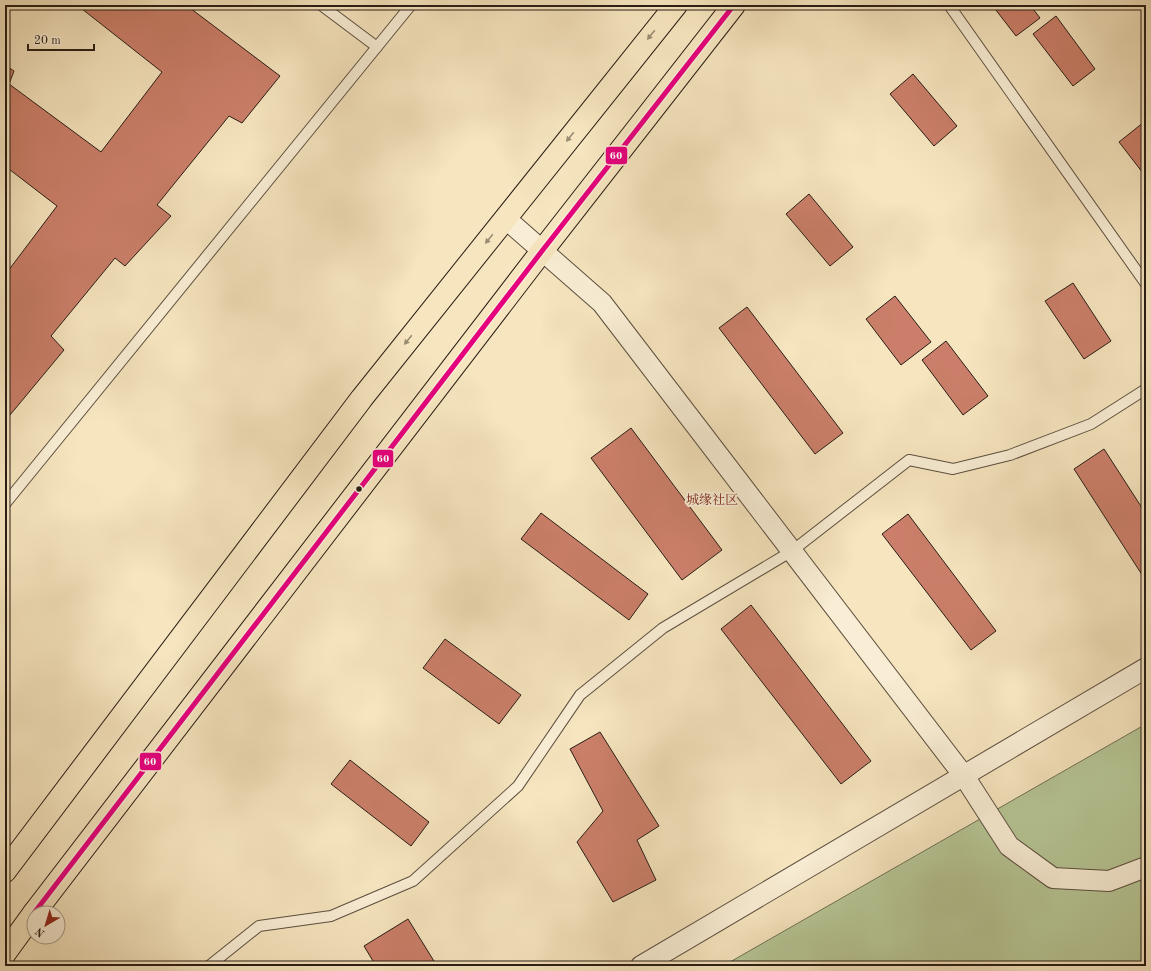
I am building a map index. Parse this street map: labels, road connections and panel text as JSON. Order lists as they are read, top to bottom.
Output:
{
  "districts": ["城缘社区"],
  "lines": ["transit line 60"],
  "scale_bar": "20 m",
  "north": "bottom left"
}
